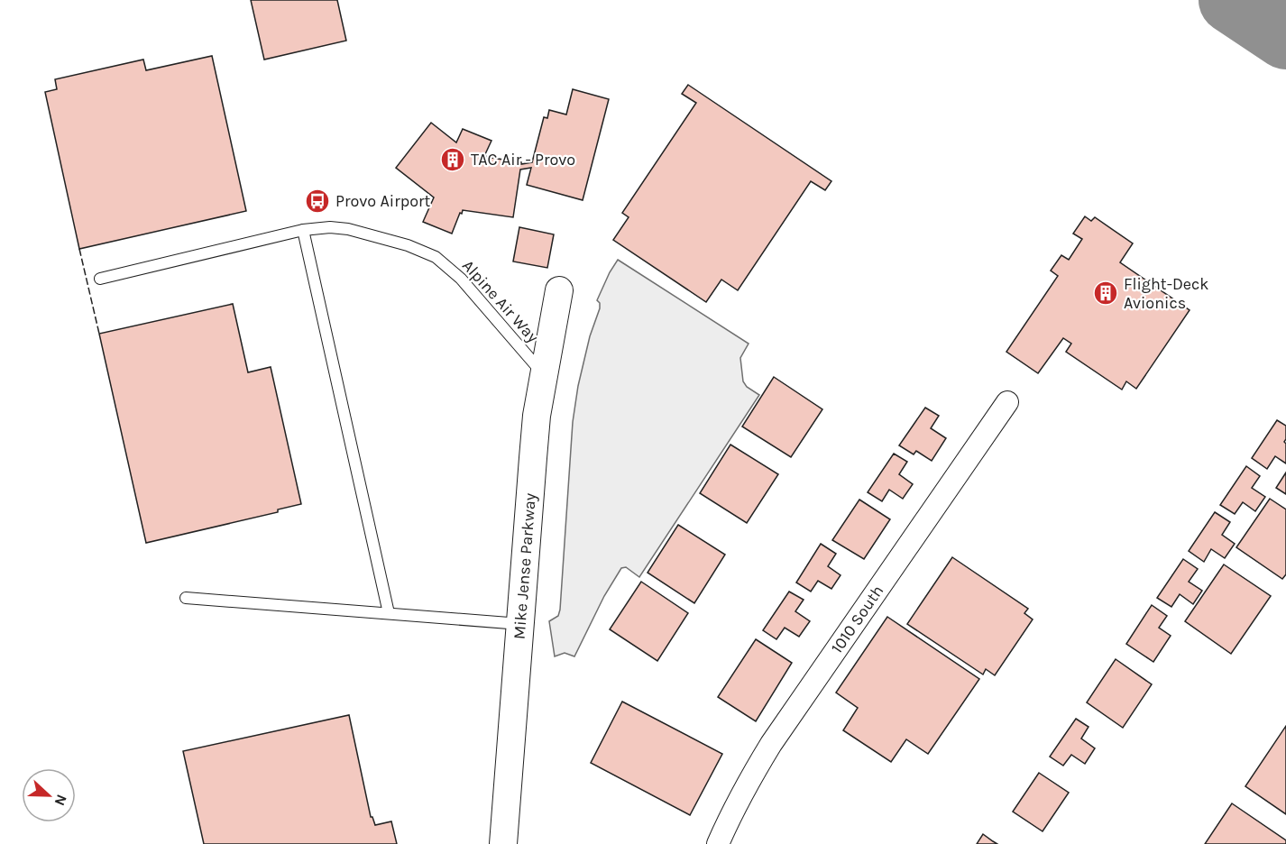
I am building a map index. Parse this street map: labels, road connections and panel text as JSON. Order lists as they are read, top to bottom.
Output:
{
  "streets": {
    "street": ["Mike Jense Parkway", "1010 South"],
    "lane": ["Alpine Air Way"]
  },
  "crossings": [
    ["Alpine Air Way", "Mike Jense Parkway"]
  ],
  "places": {
    "building": ["TAC Air - Provo", "Flight-Deck Avionics"],
    "bus stop": ["Provo Airport"]
  },
  "north": "right"
}
